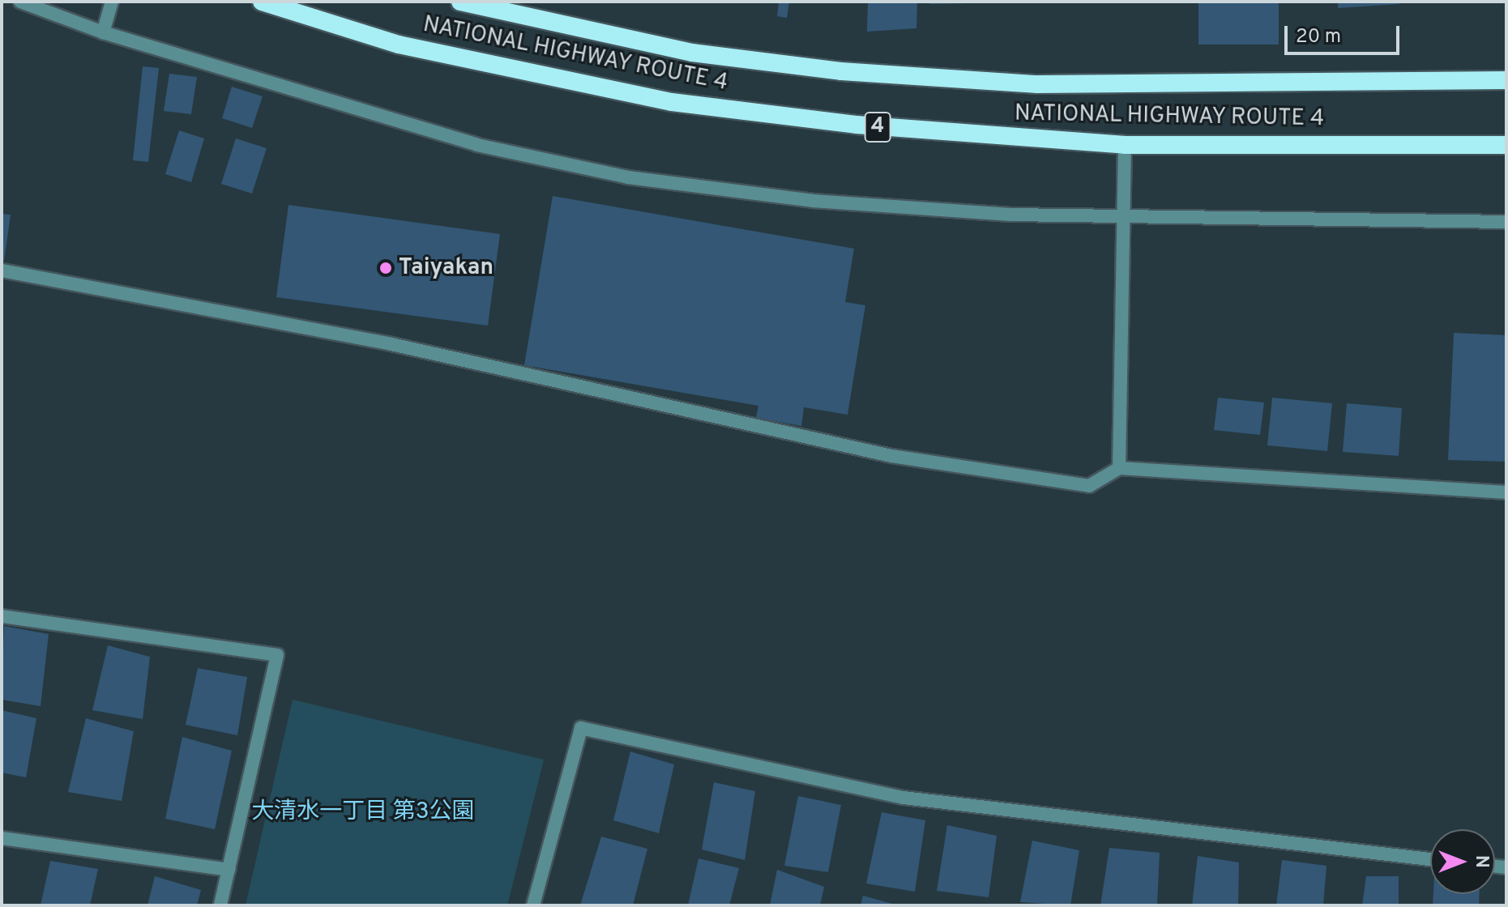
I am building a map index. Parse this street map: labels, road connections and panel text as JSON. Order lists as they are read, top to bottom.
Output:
{
  "streets": {
    "highway": ["NATIONAL HIGHWAY ROUTE 4", "4"]
  },
  "parks": ["大清水一丁目 第3公園"],
  "places": ["Taiyakan"],
  "scale_bar": "20 m",
  "north": "right"
}
